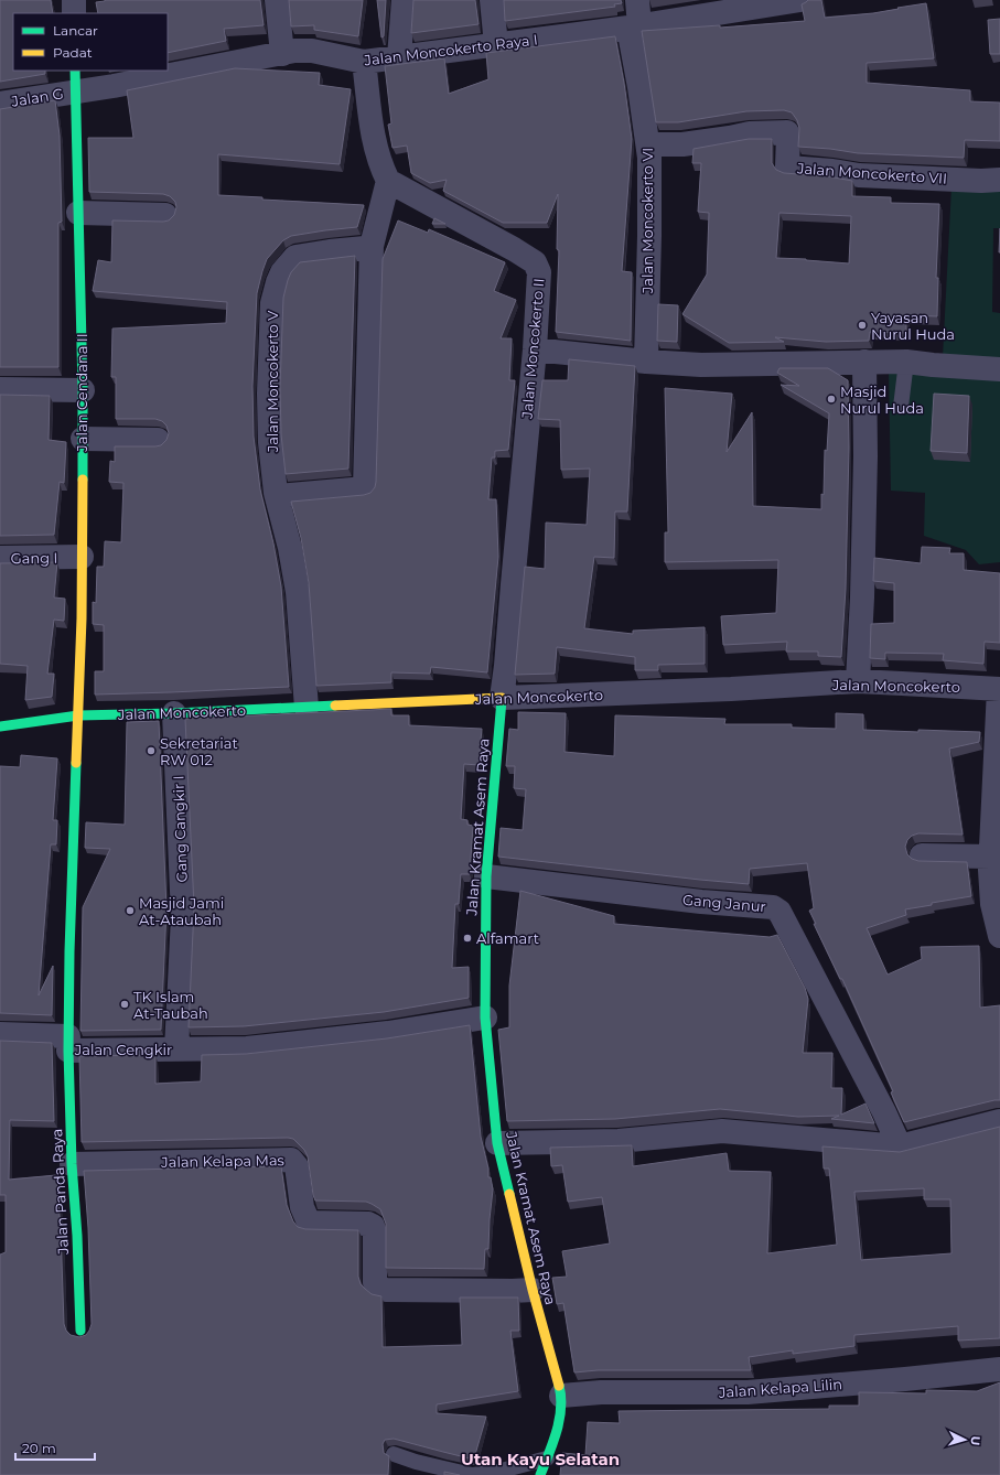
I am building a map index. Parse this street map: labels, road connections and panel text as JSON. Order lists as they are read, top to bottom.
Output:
{
  "streets": {
    "street": [
      "Jalan Moncokerto Raya I",
      "Jalan G",
      "Jalan Moncokerto VII",
      "Jalan Moncokerto VI",
      "Jalan Moncokerto II",
      "Jalan Moncokerto V",
      "Jalan Cendana II",
      "Gang I",
      "Jalan Moncokerto",
      "Jalan Kramat Asem Raya",
      "Gang Cangkir I",
      "Gang Janur",
      "Jalan Cengkir",
      "Jalan Kelapa Mas",
      "Jalan Panda Raya",
      "Jalan Kelapa Lilin"
    ]
  },
  "crossings": [
    ["Jalan Moncokerto Raya I", "Jalan G"],
    ["Jalan Moncokerto Raya I", "Jalan Moncokerto VI"],
    ["Jalan Moncokerto Raya I", "Jalan Cendana II"],
    ["Jalan G", "Jalan Cendana II"],
    ["Jalan Moncokerto VII", "Jalan Moncokerto VI"],
    ["Jalan Moncokerto II", "Jalan Moncokerto"],
    ["Jalan Moncokerto II", "Jalan Kramat Asem Raya"],
    ["Jalan Moncokerto V", "Jalan Moncokerto"],
    ["Jalan Cendana II", "Gang I"],
    ["Jalan Cendana II", "Jalan Moncokerto"],
    ["Jalan Cendana II", "Jalan Cengkir"],
    ["Jalan Moncokerto", "Jalan Kramat Asem Raya"],
    ["Jalan Moncokerto", "Gang Cangkir I"],
    ["Jalan Moncokerto", "Jalan Cengkir"],
    ["Jalan Kramat Asem Raya", "Gang Janur"],
    ["Jalan Kramat Asem Raya", "Jalan Cengkir"],
    ["Jalan Kramat Asem Raya", "Jalan Kelapa Mas"],
    ["Jalan Kramat Asem Raya", "Jalan Kelapa Lilin"],
    ["Gang Cangkir I", "Jalan Cengkir"],
    ["Jalan Cengkir", "Jalan Panda Raya"],
    ["Jalan Kelapa Mas", "Jalan Panda Raya"]
  ],
  "districts": ["Utan Kayu Selatan"],
  "places": [
    "Yayasan Nurul Huda",
    "Masjid Nurul Huda",
    "Sekretariat RW 012",
    "Masjid Jami At-Ataubah",
    "Alfamart",
    "TK Islam At-Taubah"
  ],
  "legend": ["Lancar", "Padat"],
  "scale_bar": "20 m",
  "north": "right"
}
